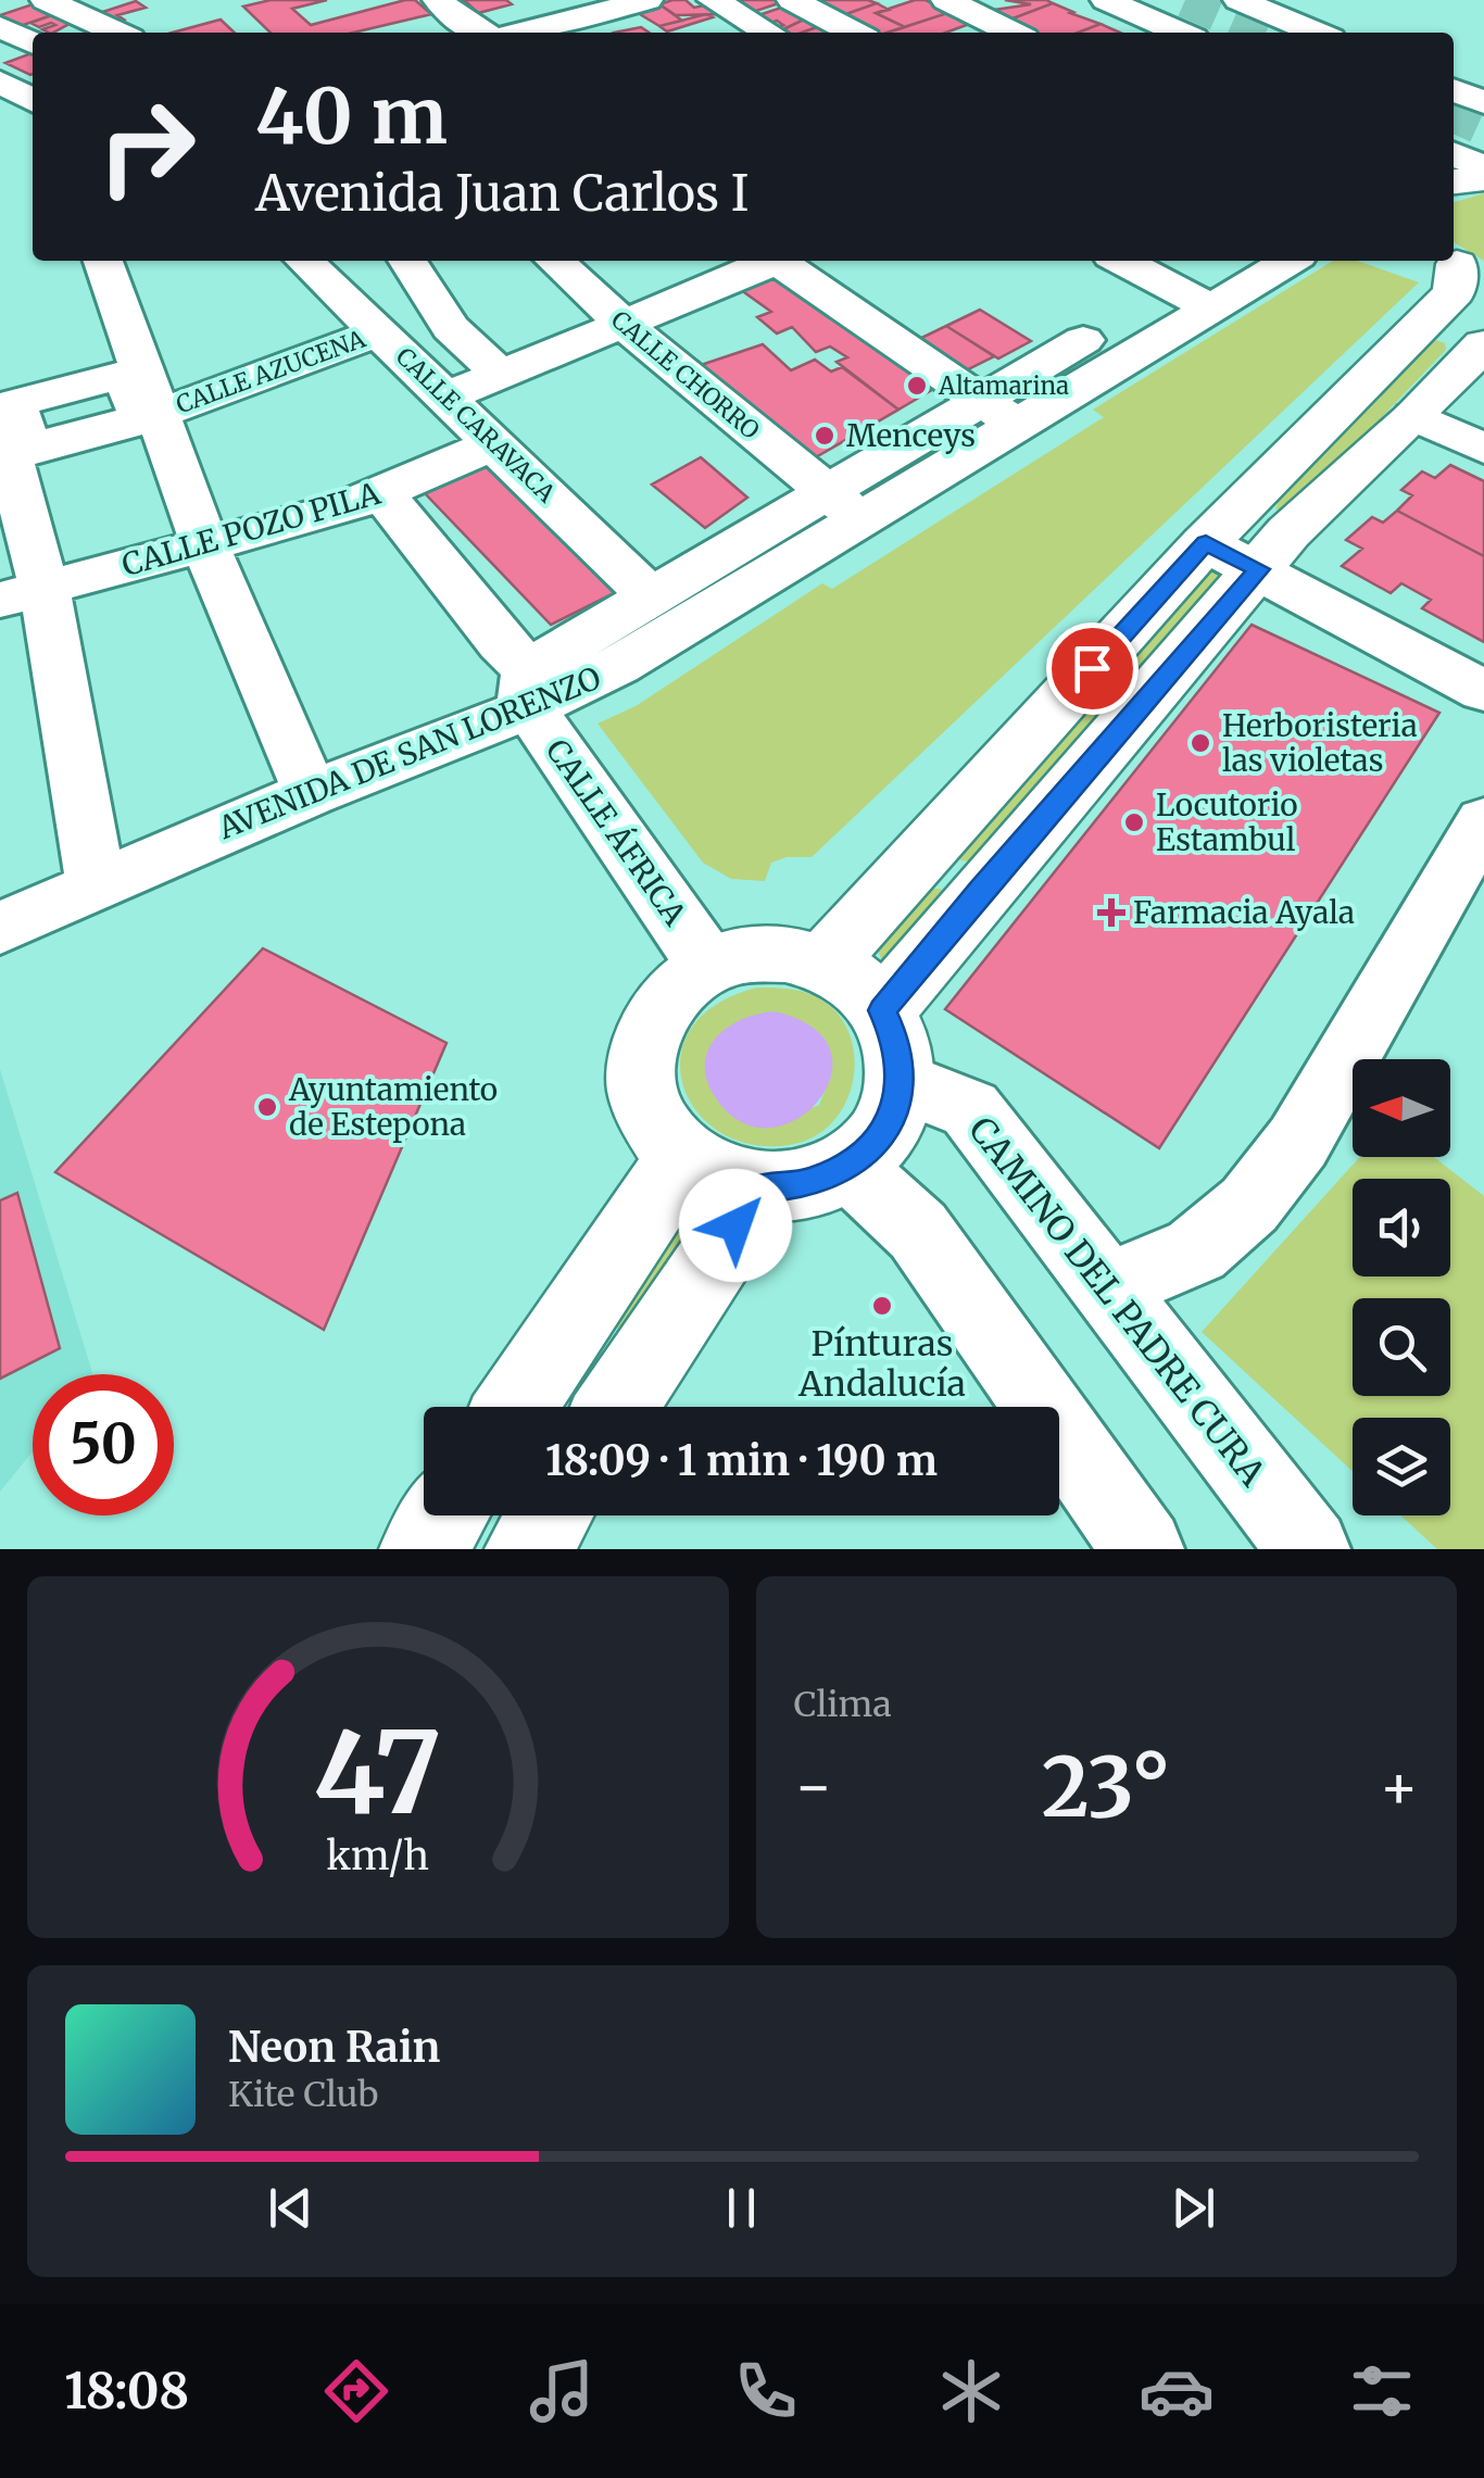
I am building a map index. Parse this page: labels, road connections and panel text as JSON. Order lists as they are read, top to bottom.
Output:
{
  "streets": {
    "street": [
      "CALLE AZUCENA",
      "CALLE CHORRO",
      "CALLE CARAVACA",
      "CALLE POZO PILA",
      "AVENIDA DE SAN LORENZO",
      "CALLE ÁFRICA",
      "CAMINO DEL PADRE CURA"
    ]
  },
  "crossings": [
    ["CALLE AZUCENA", "CALLE CARAVACA"],
    ["CALLE CHORRO", "AVENIDA DE SAN LORENZO"],
    ["CALLE CARAVACA", "CALLE POZO PILA"],
    ["CALLE CARAVACA", "AVENIDA DE SAN LORENZO"],
    ["CALLE POZO PILA", "CALLE ÁFRICA"],
    ["AVENIDA DE SAN LORENZO", "CALLE ÁFRICA"],
    ["CALLE ÁFRICA", "CAMINO DEL PADRE CURA"]
  ],
  "places": {
    "other": [
      "Altamarina",
      "Menceys",
      "Herboristeria las violetas",
      "Locutorio Estambul",
      "Ayuntamiento de Estepona",
      "Pínturas Andalucía"
    ],
    "health": ["Farmacia Ayala"]
  },
  "north": "left",
  "page": {
    "turn": ["40 m", "Avenida Juan Carlos I"],
    "limit": "50",
    "trip": "18:09 · 1 min · 190 m",
    "tile": "Clima",
    "heat": ["−", "23°", "+"],
    "song": ["Neon Rain", "Kite Club"],
    "tabs": "18:08",
    "gauge": ["47", "km/h"]
  }
}
